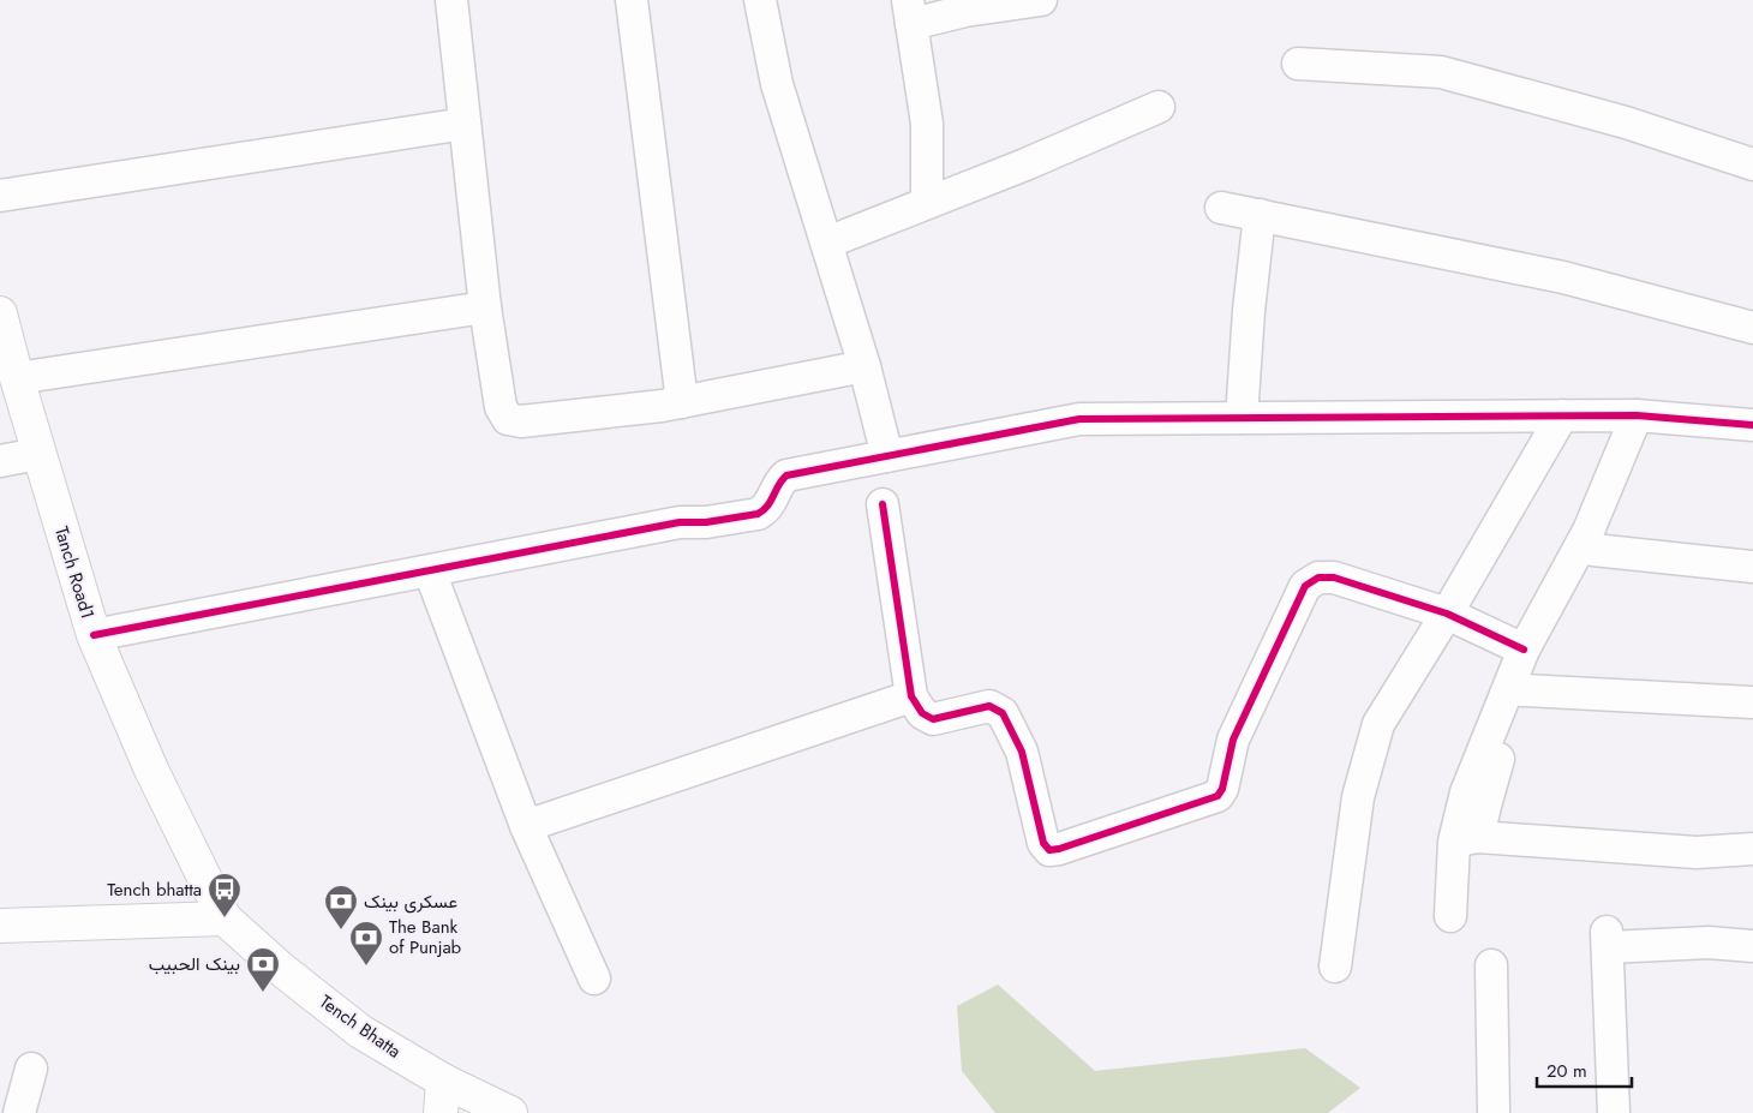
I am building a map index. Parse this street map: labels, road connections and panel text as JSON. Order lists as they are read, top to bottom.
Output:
{
  "streets": {
    "street": ["Tanch Road1", "Tench Bhatta"]
  },
  "crossings": [
    ["Tanch Road1", "Tench Bhatta"]
  ],
  "places": {
    "bus stop": ["Tench bhatta"],
    "bank": ["عسکری بینک", "The Bank of Punjab", "بينک الحبيب"]
  },
  "scale_bar": "20 m"
}
